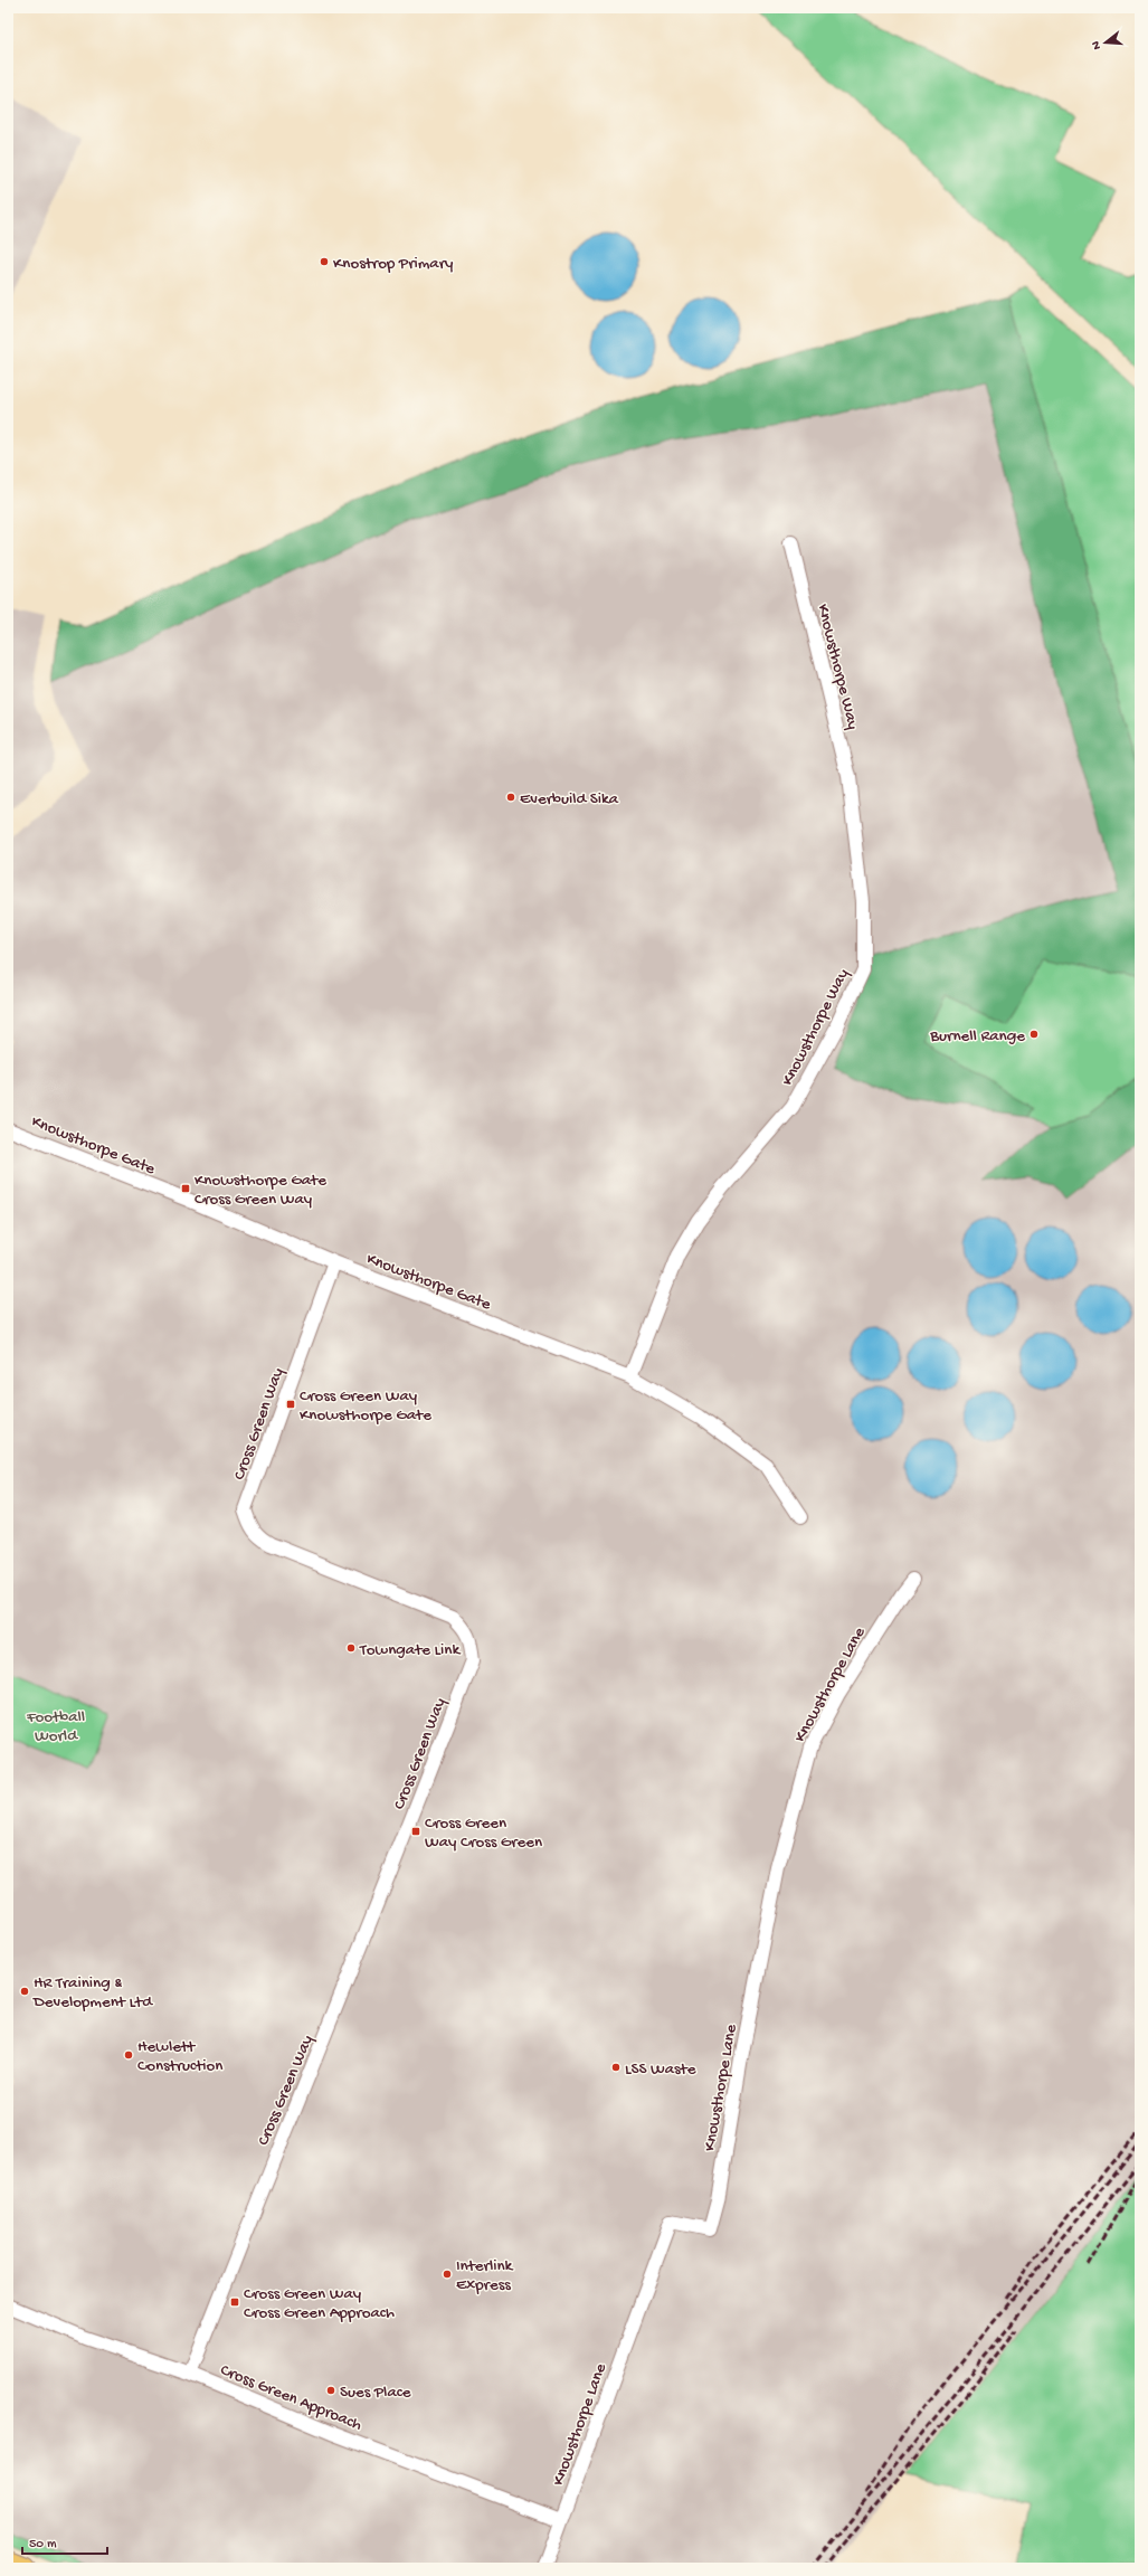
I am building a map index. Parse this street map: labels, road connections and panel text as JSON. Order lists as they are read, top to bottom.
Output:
{
  "streets": {
    "street": [
      "Knowsthorpe Way",
      "Knowsthorpe Gate",
      "Cross Green Way",
      "Knowsthorpe Lane",
      "Cross Green Approach"
    ]
  },
  "crossings": [
    ["Knowsthorpe Way", "Knowsthorpe Gate"],
    ["Knowsthorpe Gate", "Cross Green Way"],
    ["Cross Green Way", "Cross Green Approach"],
    ["Knowsthorpe Lane", "Cross Green Approach"]
  ],
  "parks": ["Football World"],
  "places": {
    "other": [
      "Knostrop Primary",
      "Everbuild Sika",
      "Burnell Range",
      "Towngate Link",
      "HR Training & Development Ltd",
      "Hewlett Construction",
      "LSS Waste",
      "Interlink Express",
      "Sues Place"
    ],
    "transit": [
      "Knowsthorpe Gate Cross Green Way",
      "Cross Green Way Knowsthorpe Gate",
      "Cross Green Way Cross Green",
      "Cross Green Way Cross Green Approach"
    ]
  },
  "scale_bar": "50 m",
  "north": "left"
}
